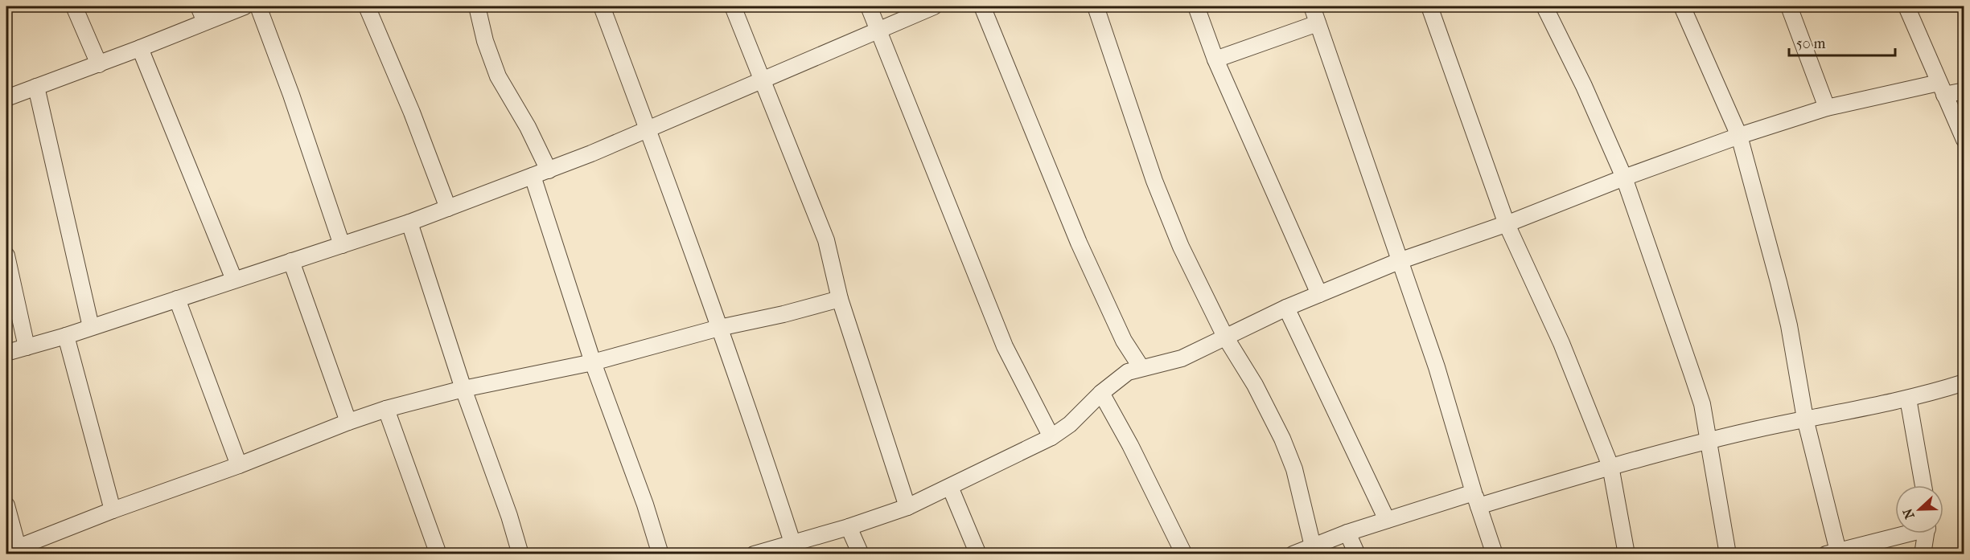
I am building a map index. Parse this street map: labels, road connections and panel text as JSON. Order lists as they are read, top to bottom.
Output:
{
  "scale_bar": "50 m",
  "north": "left"
}
